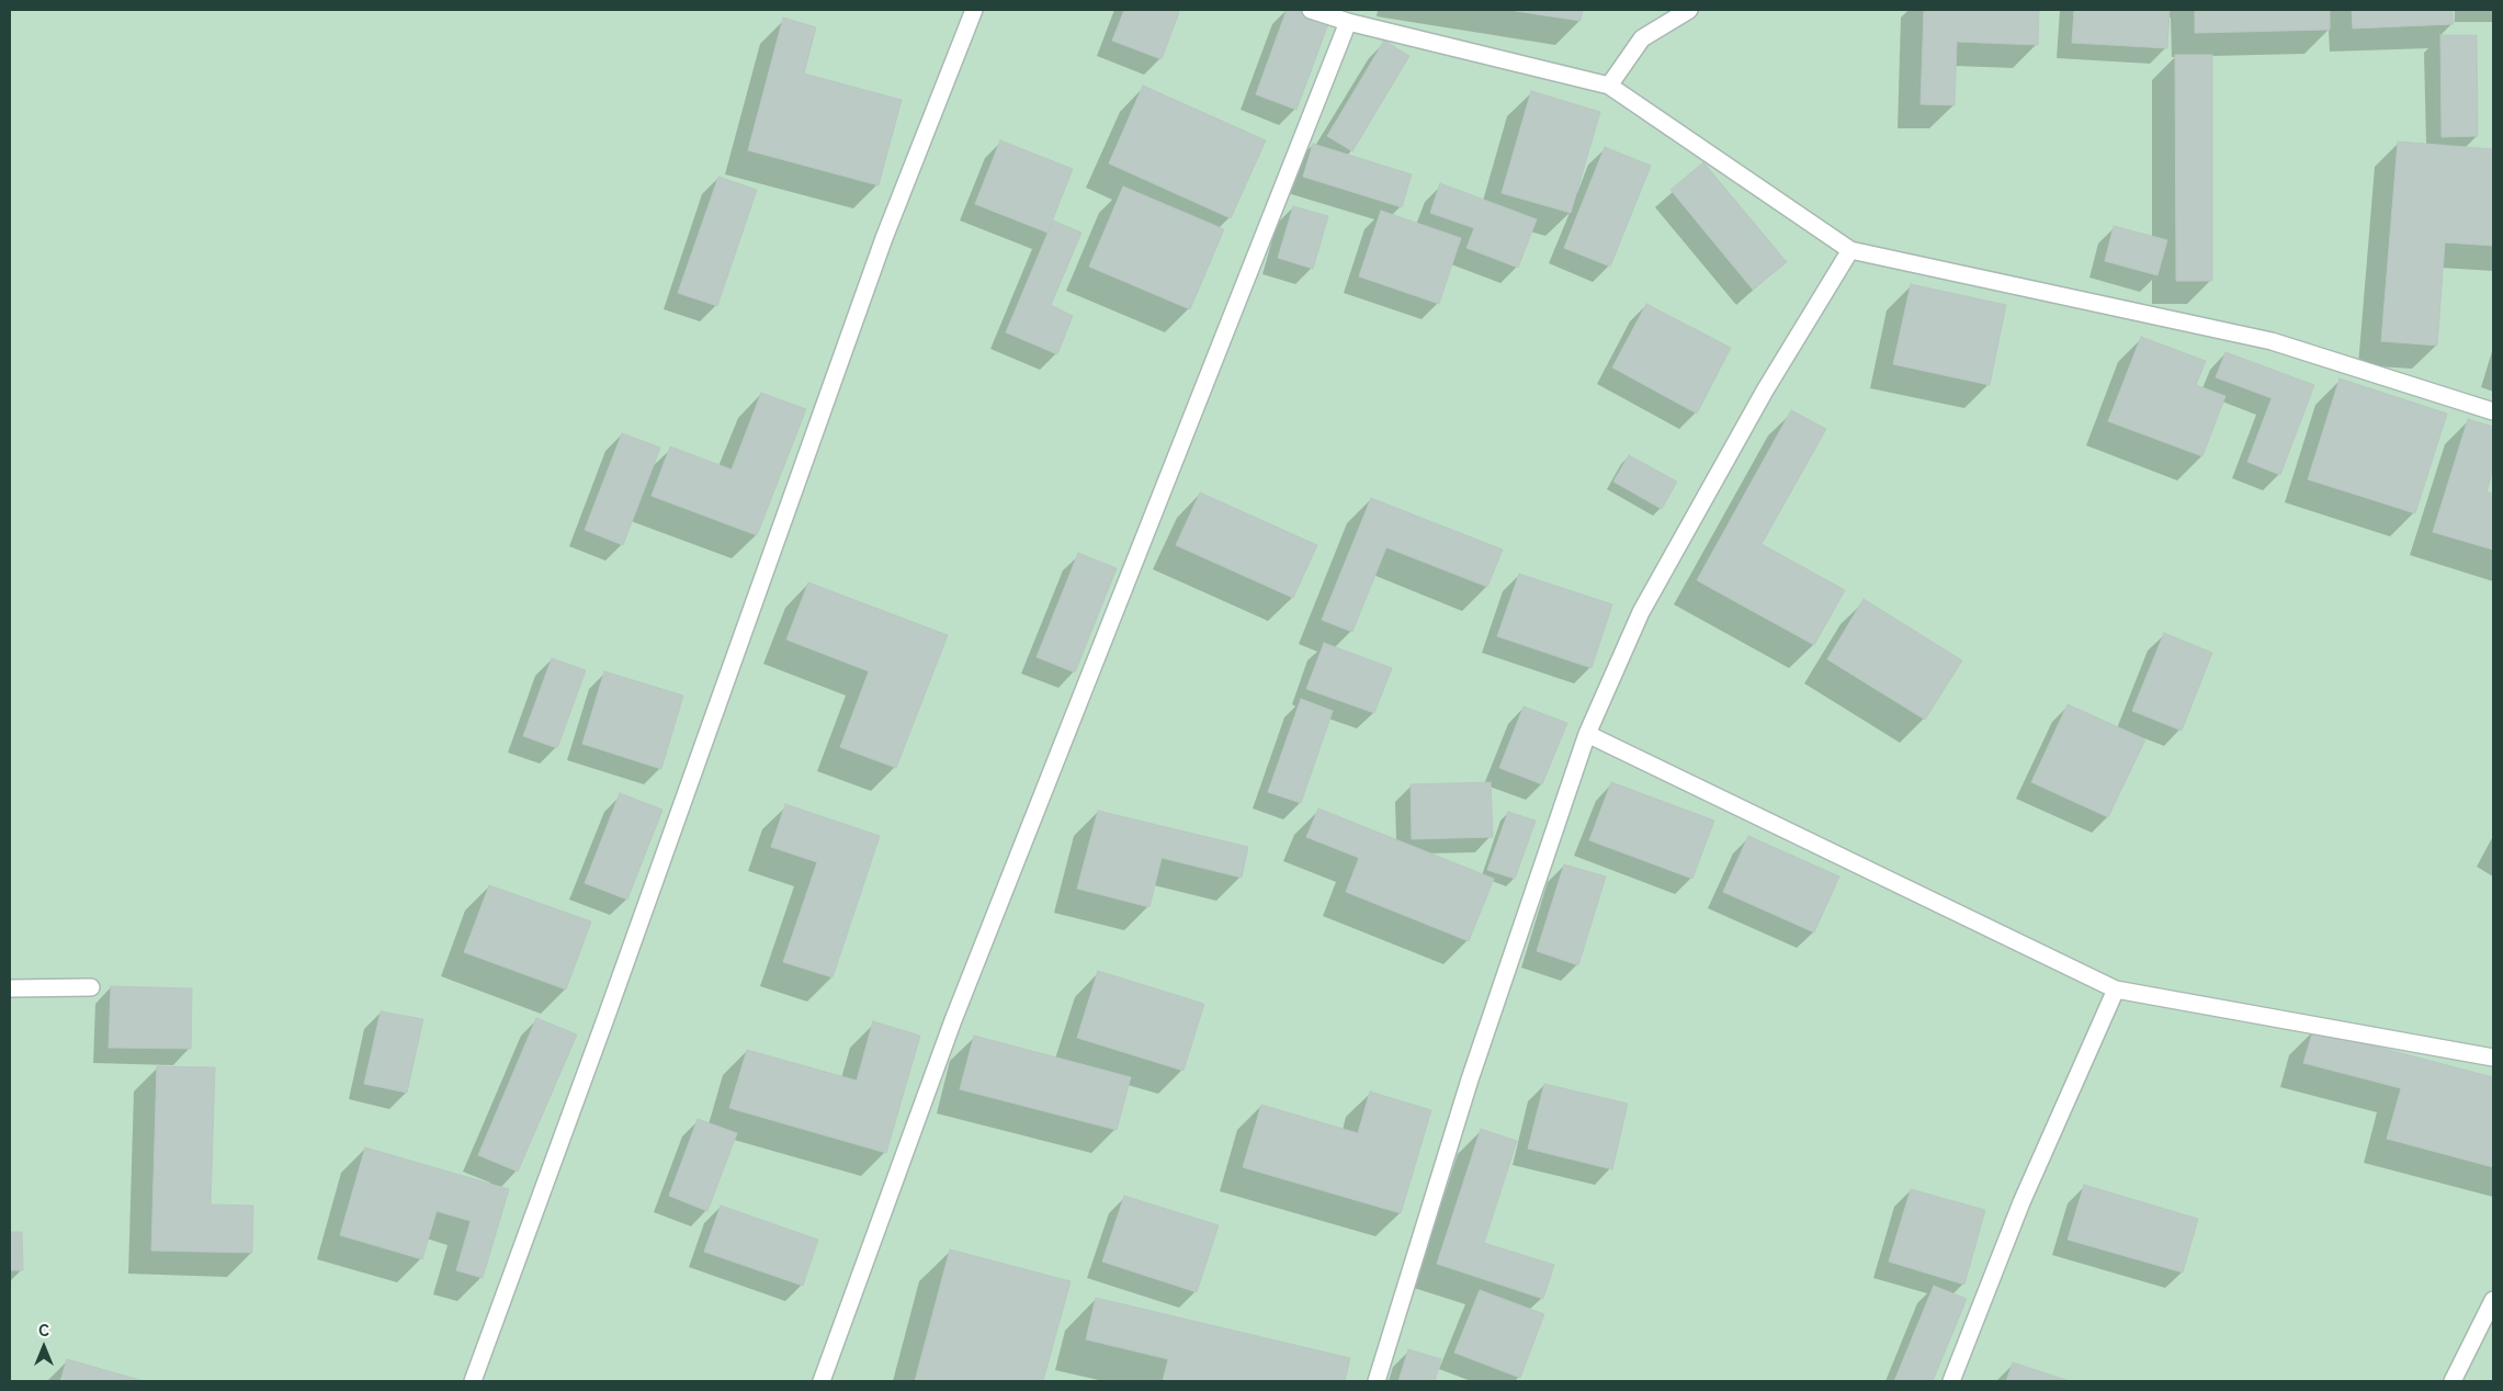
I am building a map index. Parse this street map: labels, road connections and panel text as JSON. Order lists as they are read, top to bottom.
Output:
{
  "north": "top"
}
